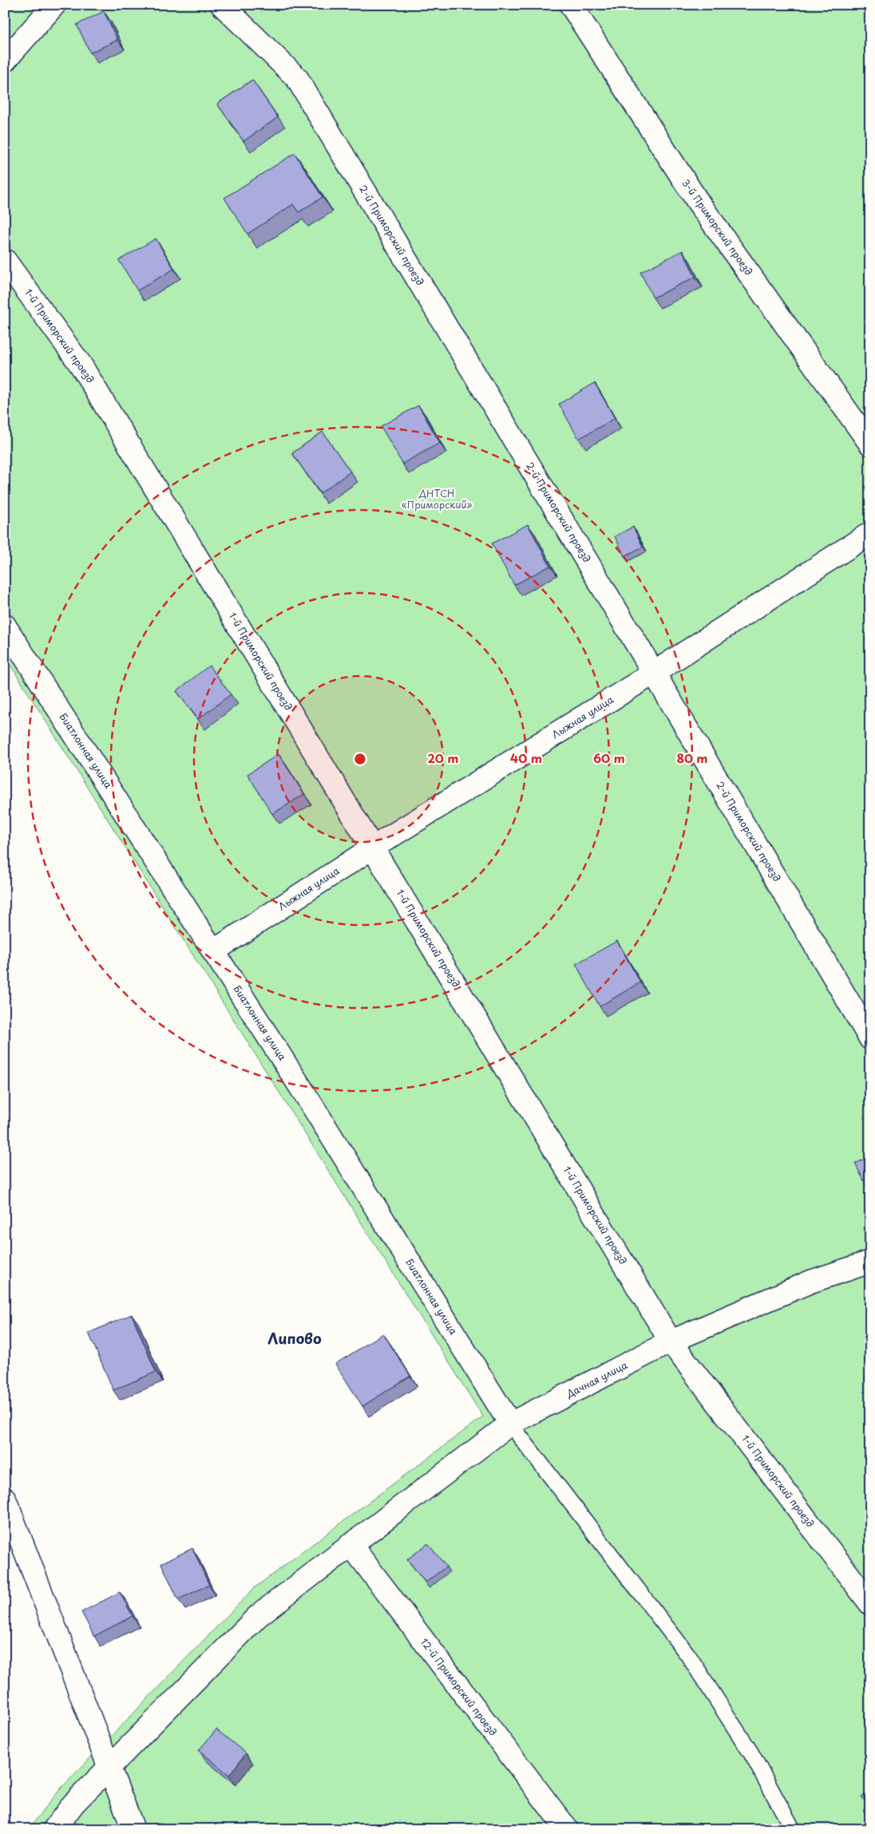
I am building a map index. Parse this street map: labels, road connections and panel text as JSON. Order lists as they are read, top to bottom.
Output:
{
  "streets": {
    "street": [
      "3-й Приморский проезд",
      "2-й Приморский проезд",
      "1-й Приморский проезд",
      "Лыжная улица",
      "Биатлонная улица",
      "Дачная улица",
      "12-й Приморский проезд"
    ]
  },
  "crossings": [
    ["2-й Приморский проезд", "Лыжная улица"],
    ["1-й Приморский проезд", "Лыжная улица"],
    ["1-й Приморский проезд", "Дачная улица"],
    ["Лыжная улица", "Биатлонная улица"],
    ["Биатлонная улица", "Дачная улица"],
    ["Дачная улица", "12-й Приморский проезд"]
  ],
  "districts": ["Липово"],
  "parks": ["ДНТСН «Приморский»"],
  "rings": [
    "20 m",
    "40 m",
    "60 m",
    "80 m"
  ]
}
